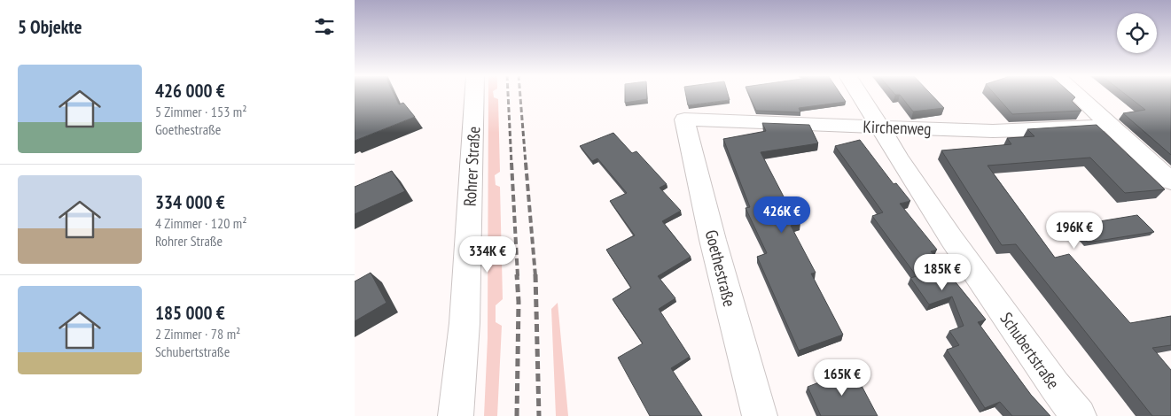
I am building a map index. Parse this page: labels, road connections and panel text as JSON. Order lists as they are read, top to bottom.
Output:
{
  "streets": {
    "street": [
      "Kirchenweg",
      "Rohrer Straße",
      "Goethestraße",
      "Schubertstraße"
    ]
  },
  "crossings": [
    ["Kirchenweg", "Goethestraße"],
    ["Kirchenweg", "Schubertstraße"]
  ],
  "page": {
    "heading": "5 Objekte",
    "list": [
      {
        "name": "426 000 €",
        "note": "5 Zimmer · 153 m² · Goethestraße"
      },
      {
        "name": "334 000 €",
        "note": "4 Zimmer · 120 m² · Rohrer Straße"
      },
      {
        "name": "185 000 €",
        "note": "2 Zimmer · 78 m² · Schubertstraße"
      }
    ],
    "price": [
      "426K €",
      "196K €",
      "334K €",
      "185K €",
      "165K €"
    ]
  }
}
